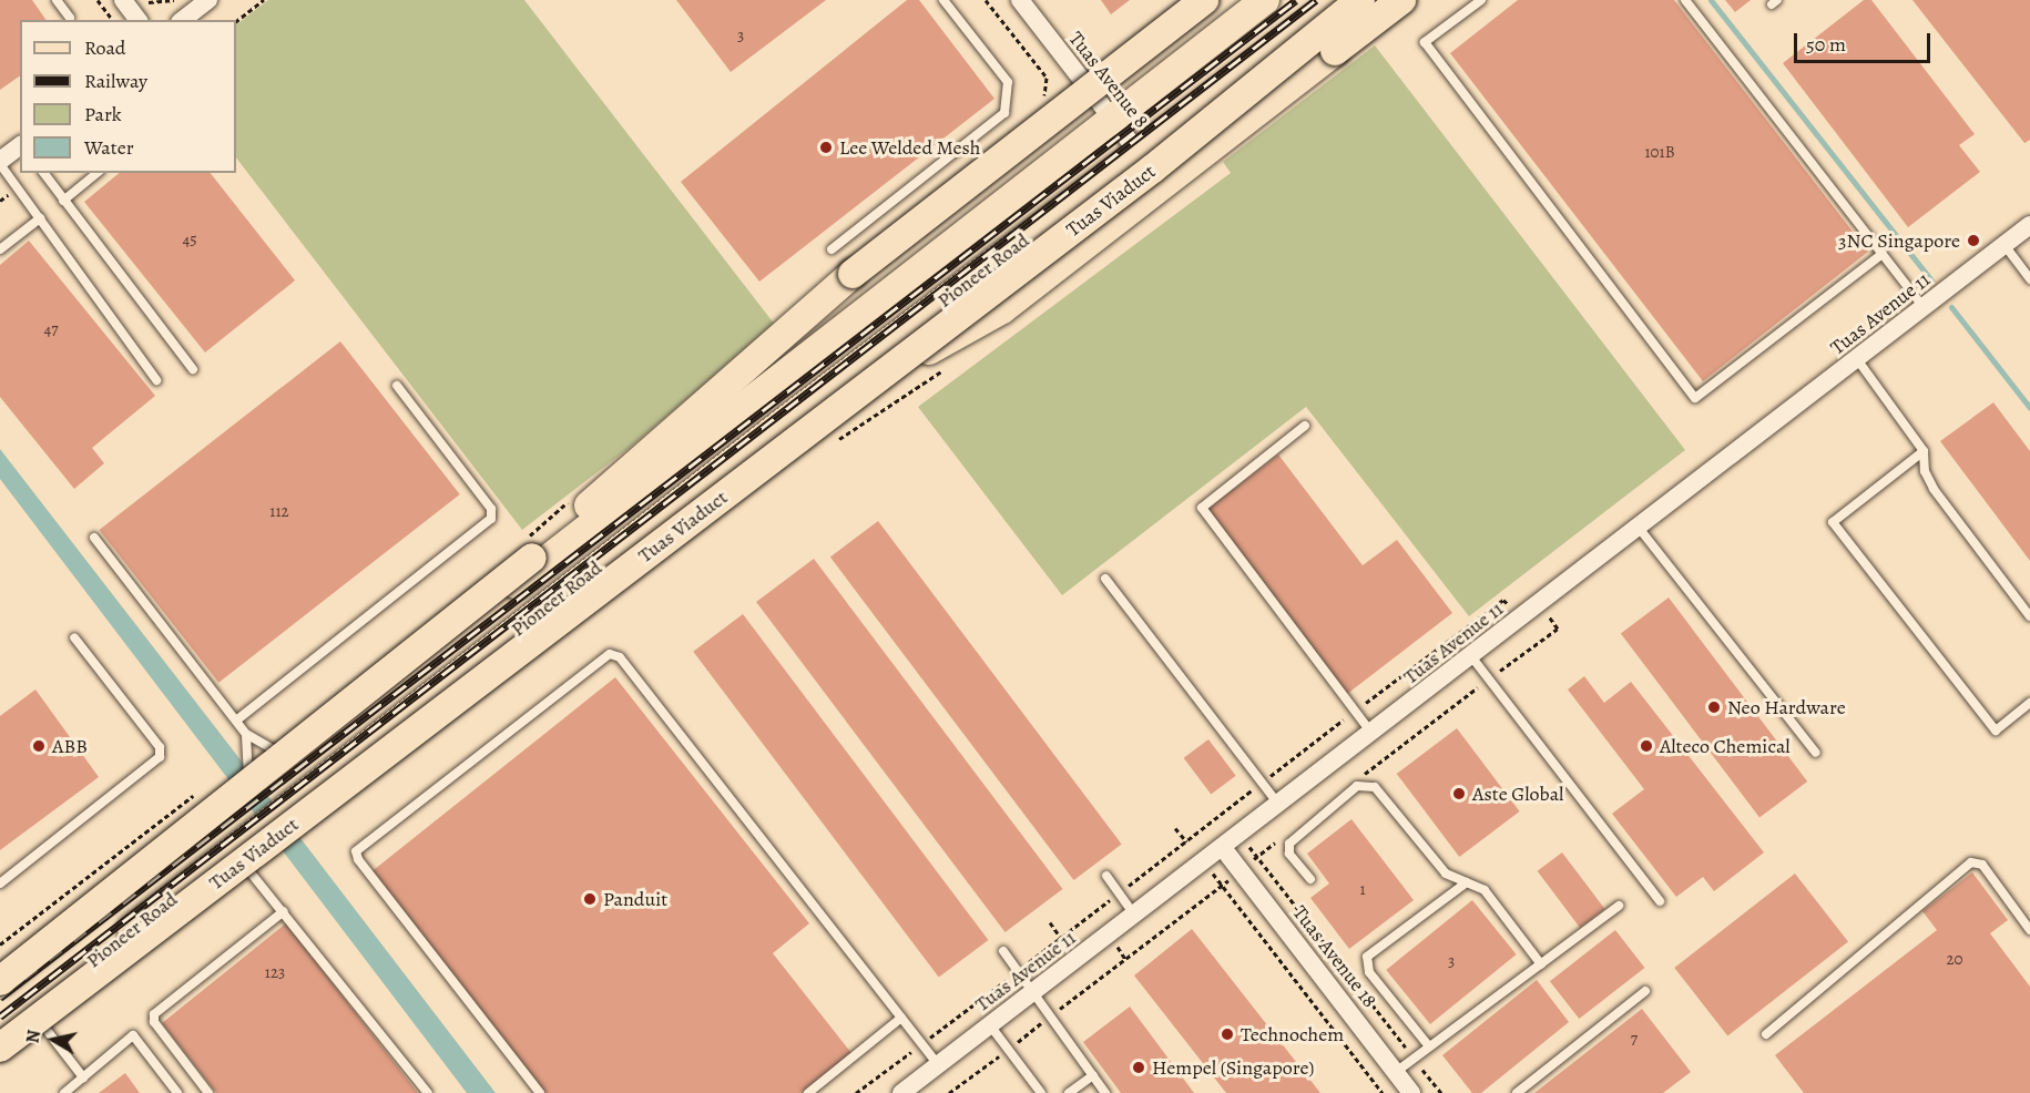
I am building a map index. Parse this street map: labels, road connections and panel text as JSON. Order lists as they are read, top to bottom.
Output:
{
  "streets": {
    "main road": ["Tuas Viaduct", "Pioneer Road"],
    "street": ["Tuas Avenue 8", "Tuas Avenue 11", "Tuas Avenue 18"]
  },
  "crossings": [
    ["Tuas Avenue 8", "Pioneer Road"],
    ["Tuas Avenue 11", "Tuas Avenue 18"]
  ],
  "places": [
    "Lee Welded Mesh",
    "3NC Singapore",
    "Neo Hardware",
    "ABB",
    "Alteco Chemical",
    "Aste Global",
    "Panduit",
    "Technochem",
    "Hempel (Singapore)"
  ],
  "house_numbers": [
    "3",
    "101B",
    "45",
    "47",
    "112",
    "1",
    "20",
    "3",
    "123",
    "7"
  ],
  "legend": [
    "Road",
    "Railway",
    "Park",
    "Water"
  ],
  "scale_bar": "50 m",
  "north": "left"
}
